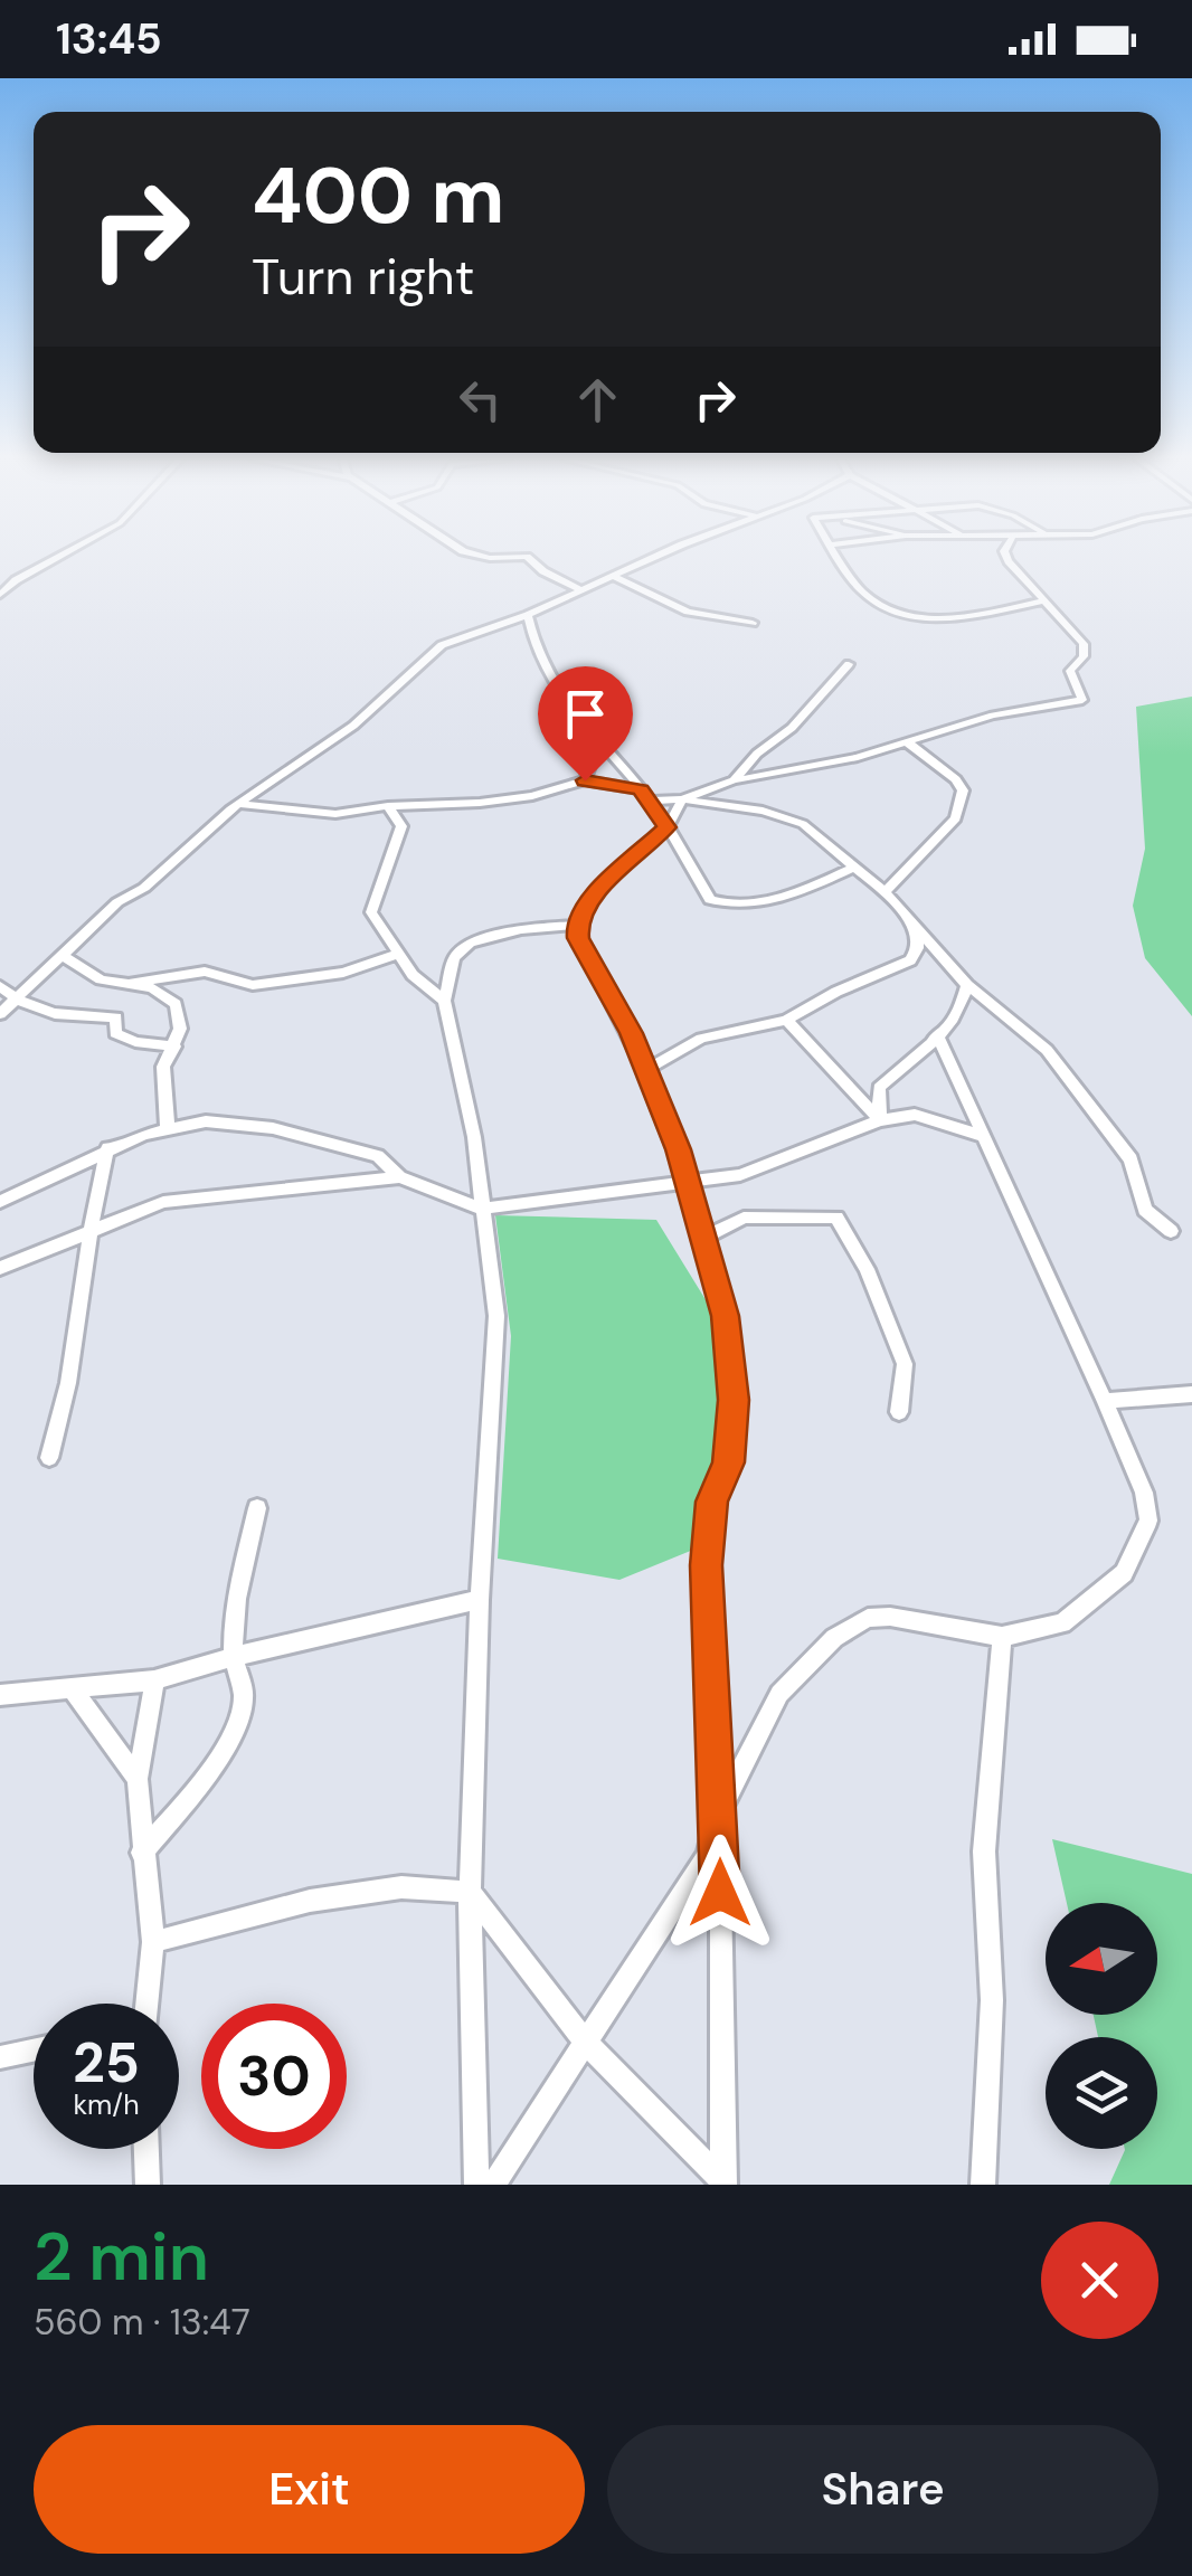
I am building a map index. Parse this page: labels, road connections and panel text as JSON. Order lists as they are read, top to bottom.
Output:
{
  "north": "left",
  "page": {
    "status": "13:45",
    "turn": ["400 m", "Turn right"],
    "speed": "25 km/h",
    "limit": "30",
    "heading": ["2 min", "560 m · 13:47"],
    "buttons": ["Exit", "Share"]
  }
}
